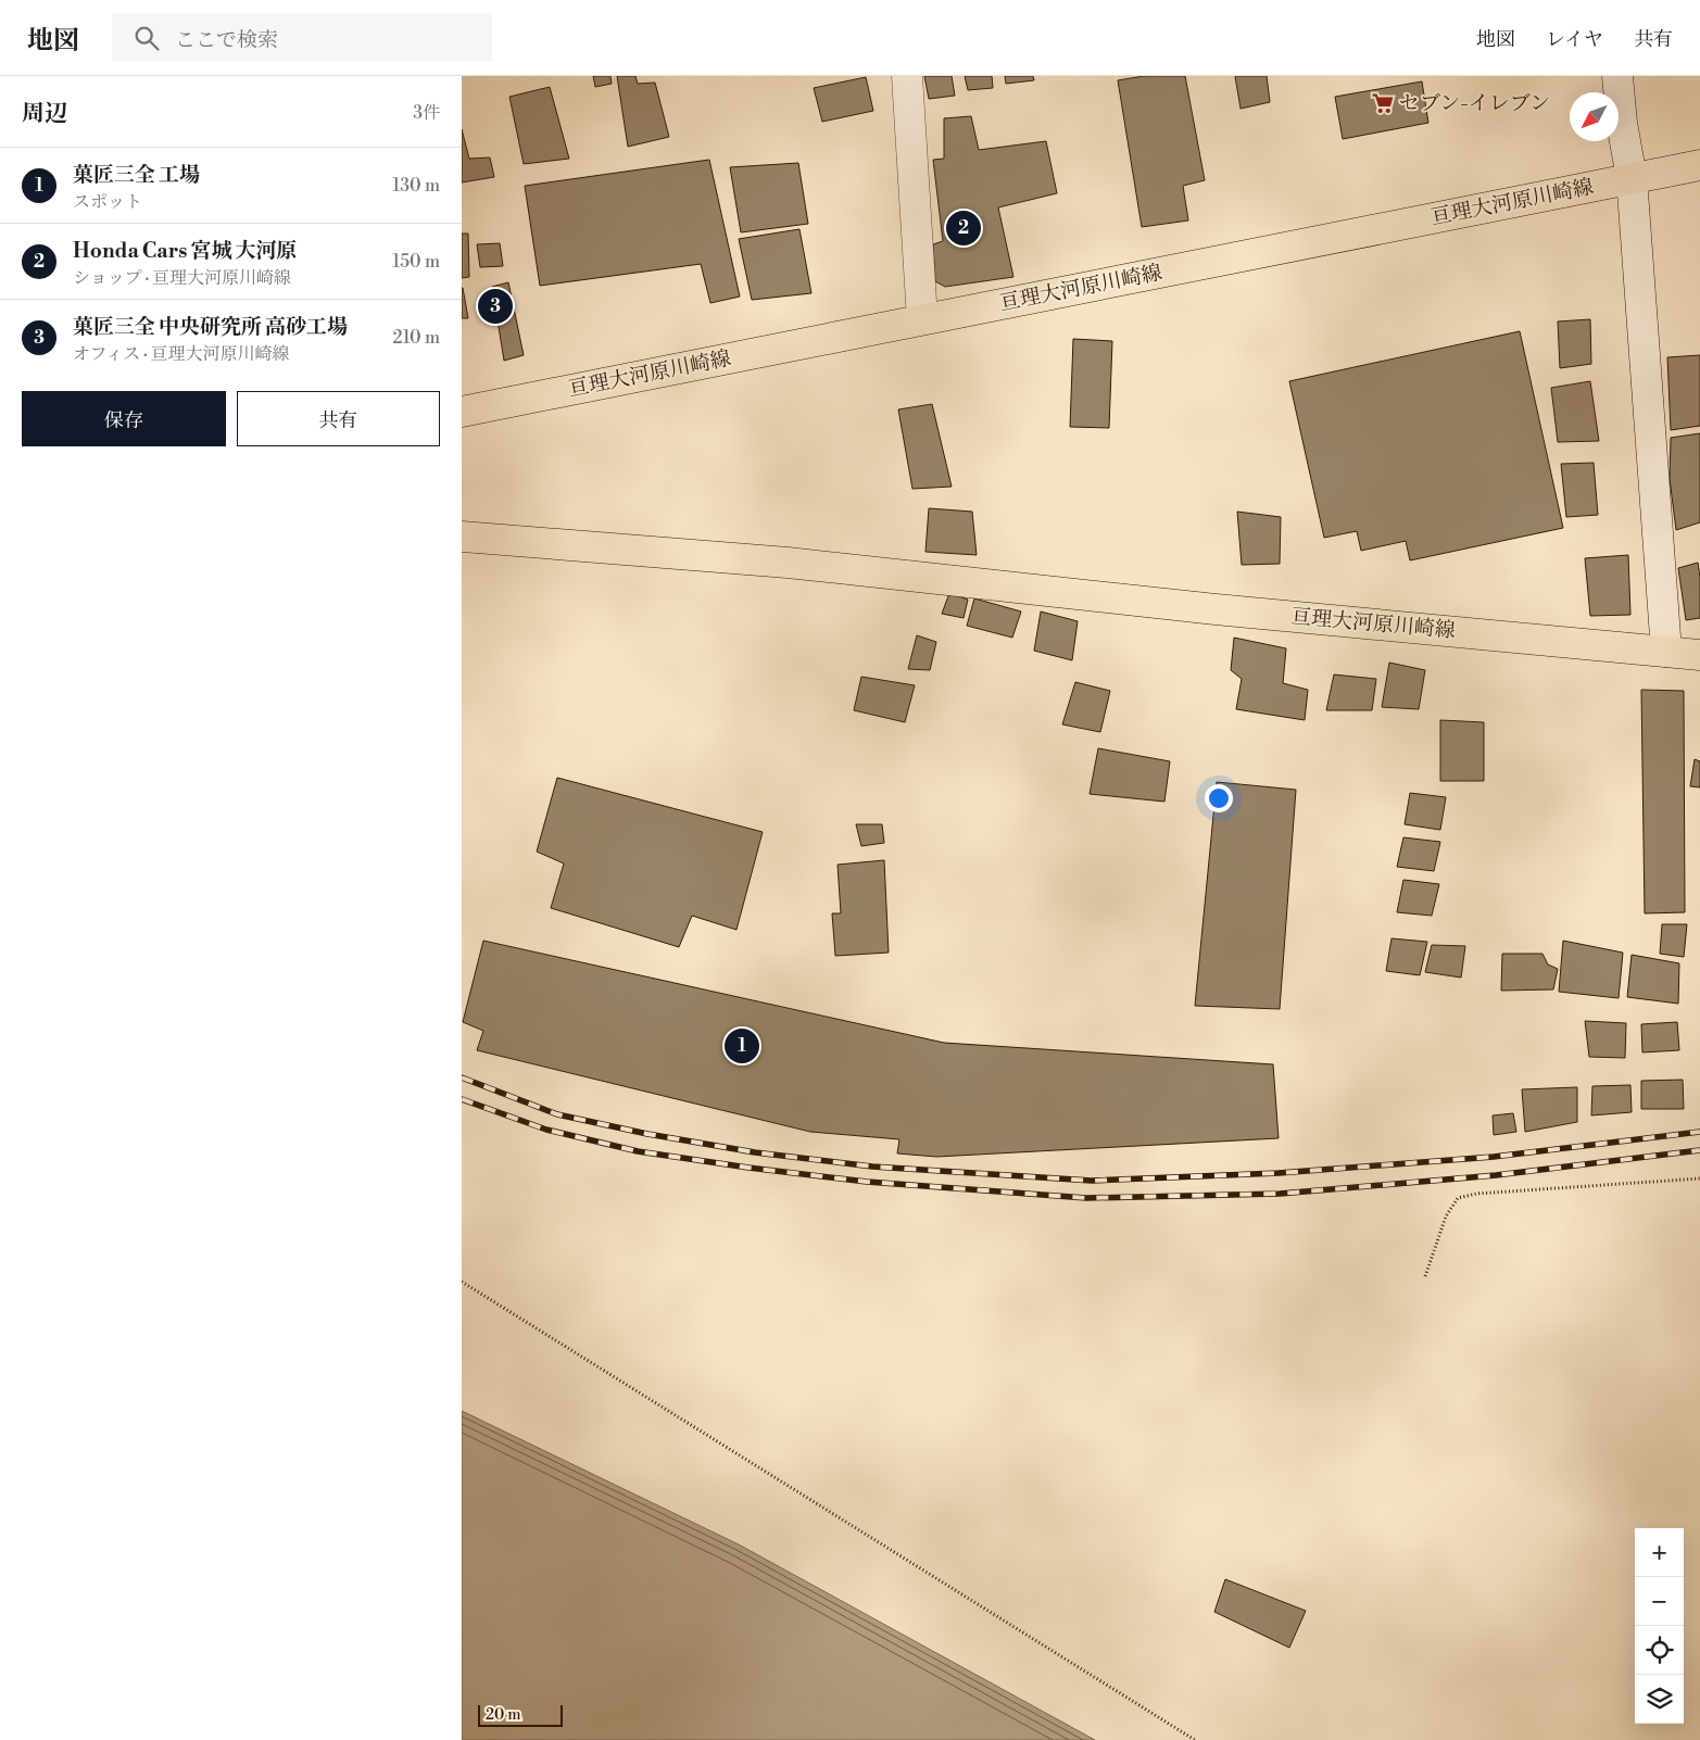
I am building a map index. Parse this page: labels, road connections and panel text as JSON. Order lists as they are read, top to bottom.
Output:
{
  "streets": {
    "main road": ["亘理大河原川崎線"]
  },
  "places": {
    "supermarket": ["セブン-イレブン"]
  },
  "scale_bar": "20 m",
  "north": "bottom left",
  "page": {
    "header": "地図",
    "search": "ここで検索",
    "nav": ["地図", "レイヤ", "共有"],
    "heading": ["周辺", "3件"],
    "list": [
      {
        "mark": "1",
        "name": "菓匠三全 工場",
        "note": "スポット",
        "value": "130 m"
      },
      {
        "mark": "2",
        "name": "Honda Cars 宮城 大河原",
        "note": "ショップ · 亘理大河原川崎線",
        "value": "150 m"
      },
      {
        "mark": "3",
        "name": "菓匠三全 中央研究所 高砂工場",
        "note": "オフィス · 亘理大河原川崎線",
        "value": "210 m"
      }
    ],
    "pins": ["2", "3", "1"],
    "buttons": ["保存", "共有"],
    "map_buttons": ["+", "−"],
    "scale": "20 m"
  }
}
